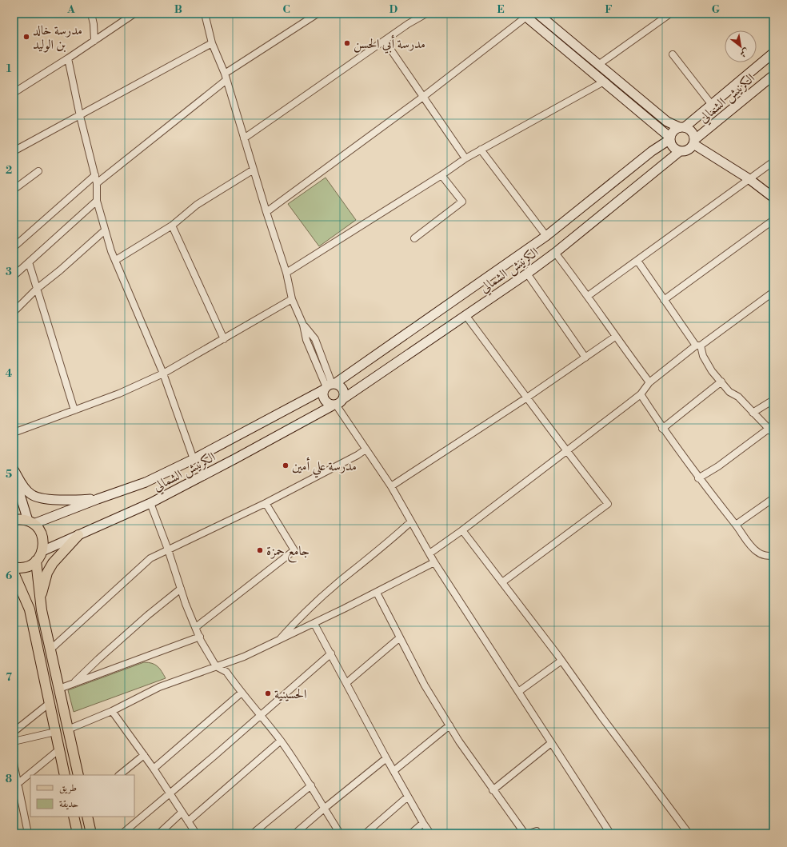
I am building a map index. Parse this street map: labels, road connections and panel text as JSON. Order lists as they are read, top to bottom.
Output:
{
  "streets": {
    "main road": ["الكرنيش الشمالي"]
  },
  "places": [
    "مدرسة خالد بن الوليد",
    "مدرسة أبي الحسن",
    "مدرسة علي أمين",
    "جامع حمزة",
    "الحسينية"
  ],
  "legend": ["طريق", "حديقة"],
  "north": "bottom right",
  "grid": {
    "columns": [
      "A",
      "B",
      "C",
      "D",
      "E",
      "F",
      "G"
    ],
    "rows": [
      "1",
      "2",
      "3",
      "4",
      "5",
      "6",
      "7",
      "8"
    ]
  }
}
